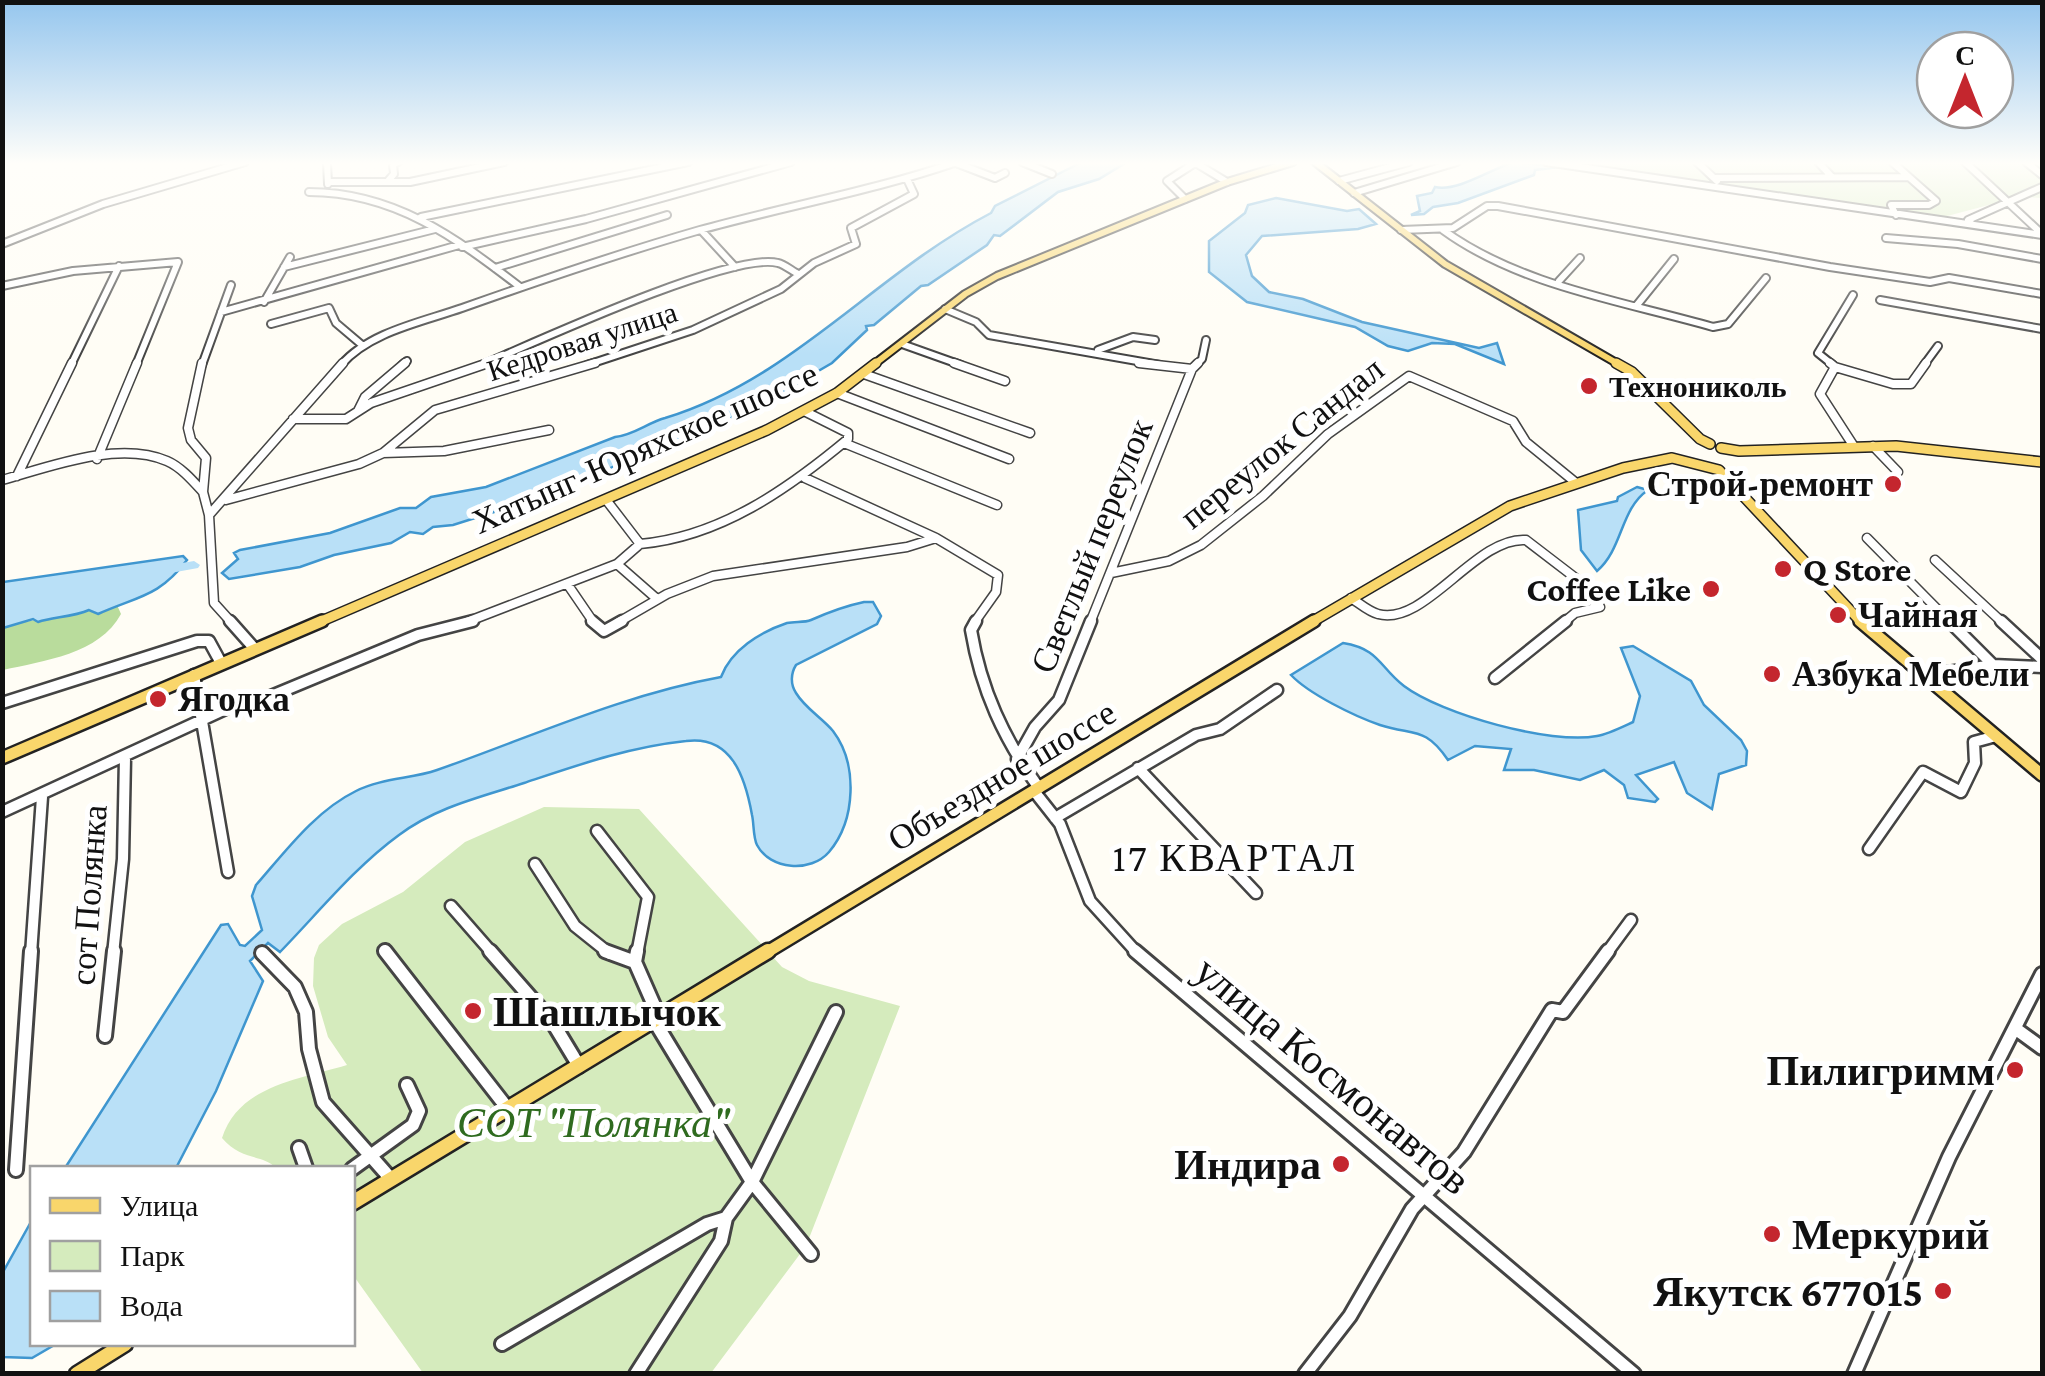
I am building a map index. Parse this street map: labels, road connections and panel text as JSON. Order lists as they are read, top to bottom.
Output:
{
  "streets": {
    "main road": ["Хатынг-Юряхское шоссе", "Объездное шоссе"],
    "street": [
      "Кедровая улица",
      "переулок Сандал",
      "Светлый переулок",
      "сот Полянка",
      "улица Космонавтов"
    ]
  },
  "crossings": [
    ["переулок Сандал", "Светлый переулок"],
    ["переулок Сандал", "Объездное шоссе"],
    ["Светлый переулок", "улица Космонавтов"],
    ["Объездное шоссе", "улица Космонавтов"]
  ],
  "districts": ["17 КВАРТАЛ"],
  "parks": ["СОТ \"Полянка\""],
  "places": [
    "Технониколь",
    "Строй-ремонт",
    "Q Store",
    "Coffee Like",
    "Чайная",
    "Азбука Мебели",
    "Ягодка",
    "Шашлычок",
    "Пилигримм",
    "Индира",
    "Меркурий",
    "Якутск 677015"
  ],
  "legend": ["Улица", "Парк", "Вода"],
  "north": "top"
}
